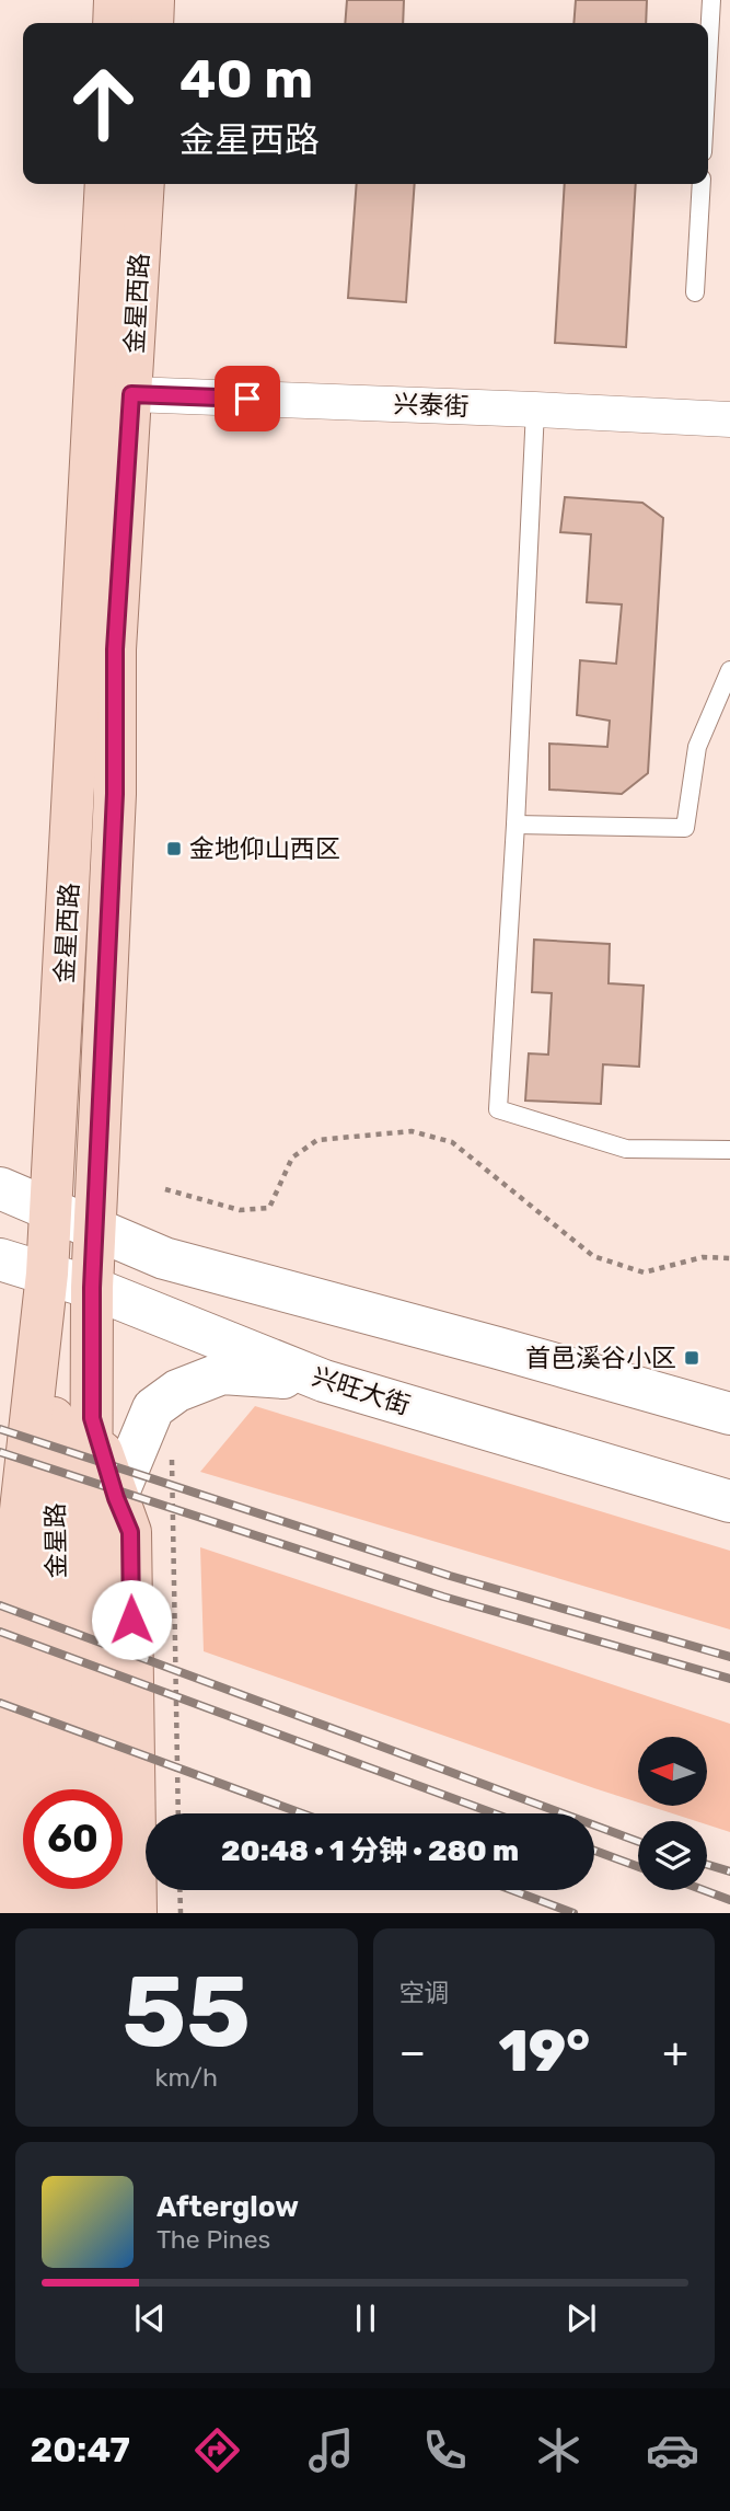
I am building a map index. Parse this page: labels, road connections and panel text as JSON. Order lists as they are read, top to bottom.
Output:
{
  "streets": {
    "main road": ["金星西路", "兴旺大街", "金星路"],
    "street": ["兴泰街"]
  },
  "crossings": [
    ["金星西路", "兴泰街"],
    ["金星西路", "兴旺大街"],
    ["金星西路", "金星路"],
    ["兴旺大街", "金星路"]
  ],
  "places": {
    "transit": ["金地仰山西区", "首邑溪谷小区"]
  },
  "north": "left",
  "page": {
    "turn": ["40 m", "金星西路"],
    "limit": "60",
    "trip": "20:48 · 1 分钟 · 280 m",
    "tile": [
      ["55", "km/h"],
      "空调"
    ],
    "heat": ["−", "19°", "+"],
    "song": ["Afterglow", "The Pines"],
    "tabs": "20:47"
  }
}
